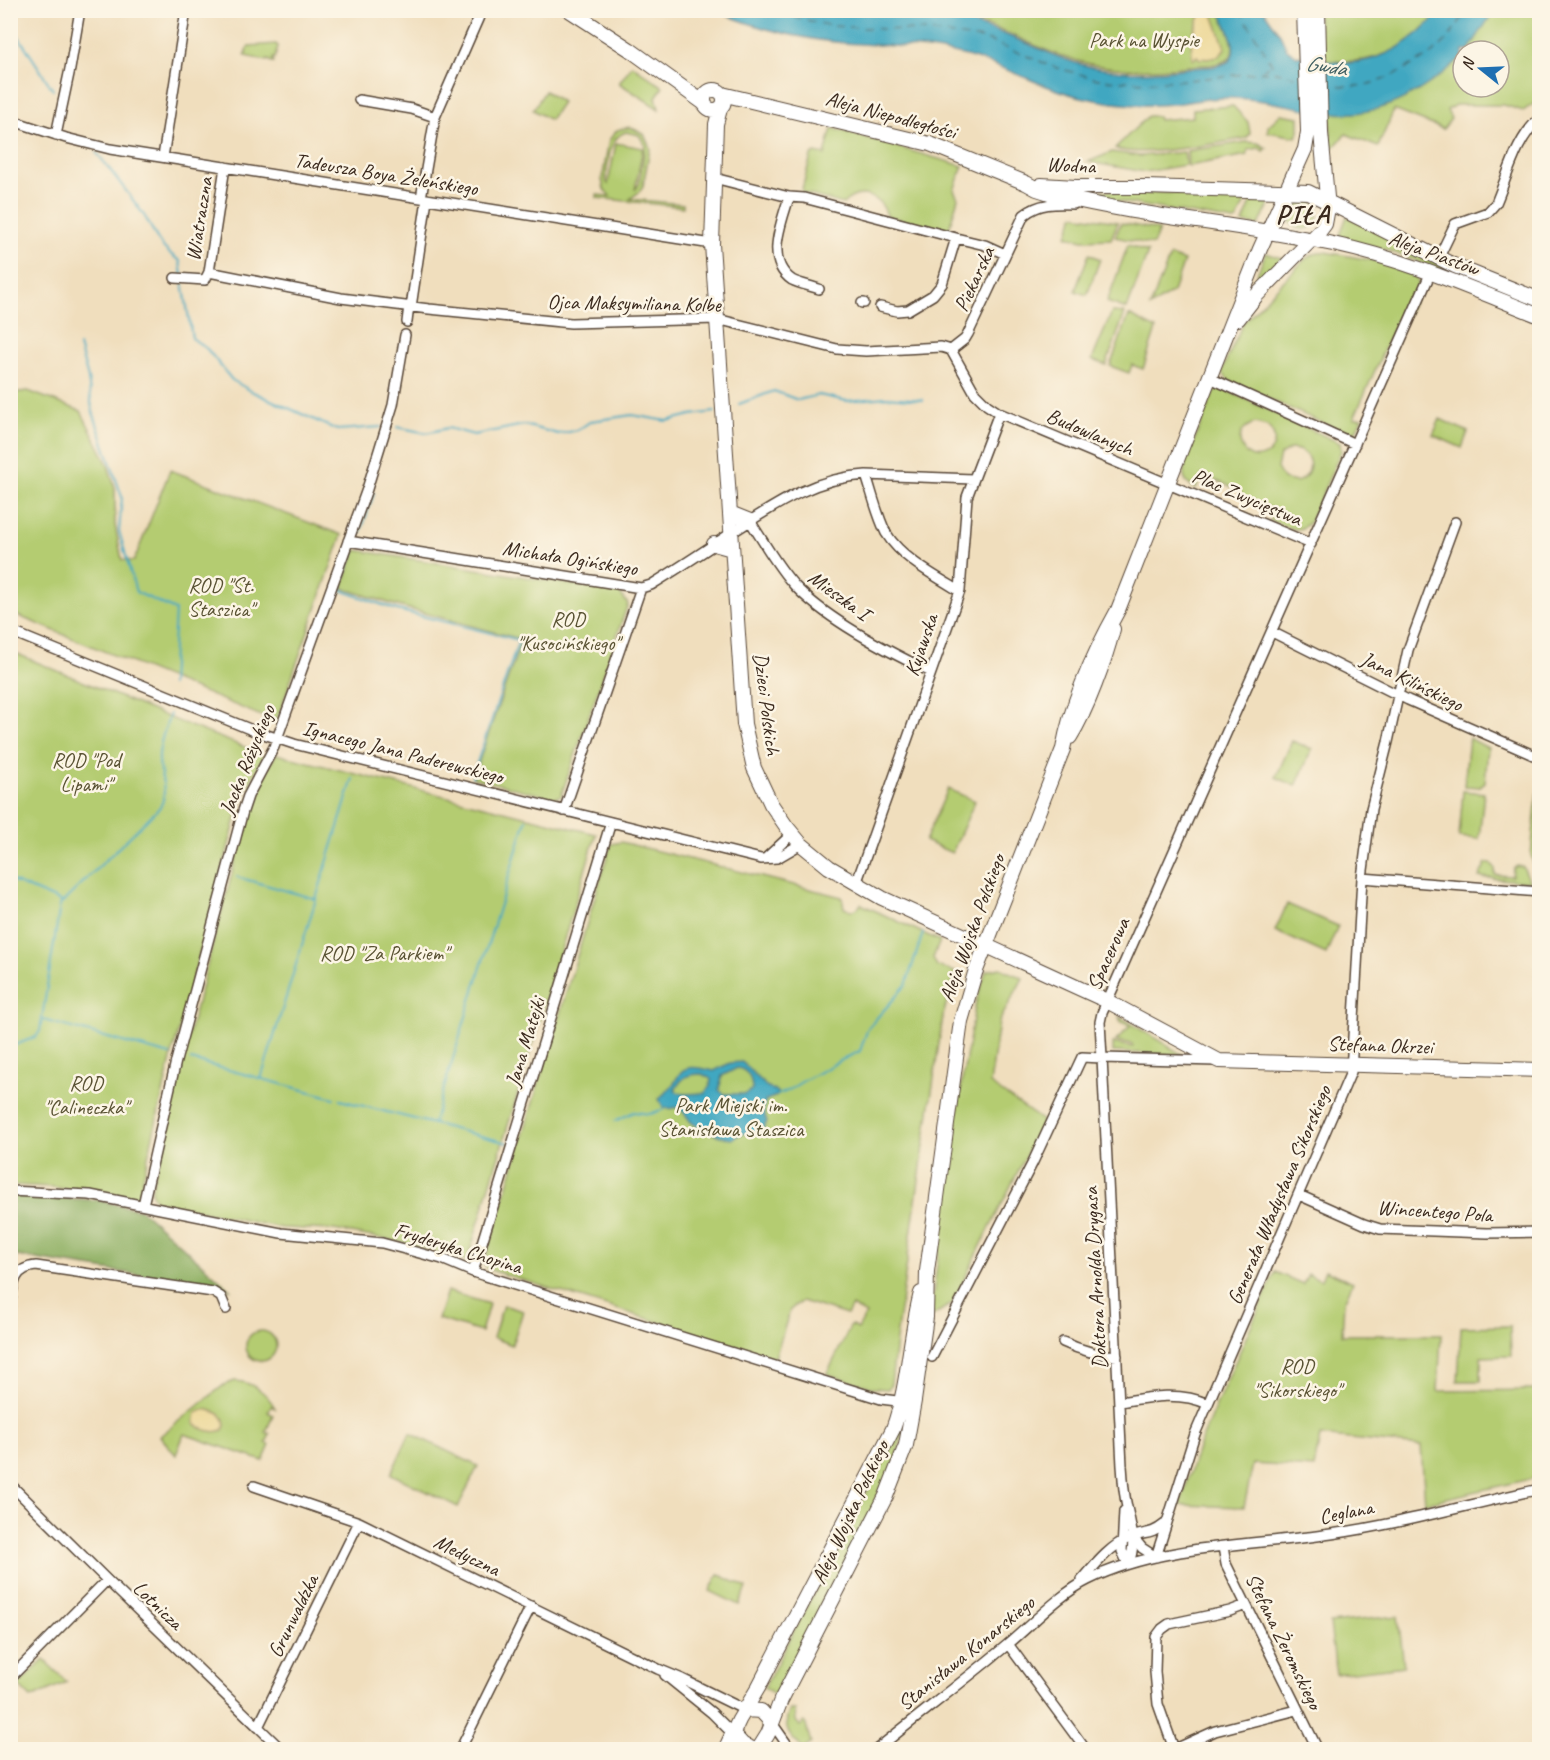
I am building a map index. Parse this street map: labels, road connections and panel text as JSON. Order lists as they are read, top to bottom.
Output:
{
  "streets": {
    "main road": [
      "Aleja Niepodległości",
      "Wodna",
      "Aleja Piastów",
      "Dzieci Polskich",
      "Aleja Wojska Polskiego",
      "Stefana Okrzei"
    ],
    "street": [
      "Tadeusza Boya Żeleńskiego",
      "Wiatraczna",
      "Piekarska",
      "Ojca Maksymiliana Kolbe",
      "Budowlanych",
      "Plac Zwycięstwa",
      "Michała Ogińskiego",
      "Mieszka I",
      "Kujawska",
      "Jana Kilińskiego",
      "Ignacego Jana Paderewskiego",
      "Jacka Różyckiego",
      "Spacerowa",
      "Jana Matejki",
      "Generała Władysława Sikorskiego",
      "Wincentego Pola",
      "Fryderyka Chopina",
      "Doktora Arnolda Drygasa",
      "Ceglana",
      "Medyczna",
      "Lotnicza",
      "Grunwaldzka",
      "Stefana Żeromskiego",
      "Stanisława Konarskiego"
    ]
  },
  "crossings": [
    ["Aleja Niepodległości", "Wodna"],
    ["Aleja Niepodległości", "Dzieci Polskich"],
    ["Wodna", "Aleja Piastów"],
    ["Wodna", "Piekarska"],
    ["Tadeusza Boya Żeleńskiego", "Wiatraczna"],
    ["Tadeusza Boya Żeleńskiego", "Dzieci Polskich"],
    ["Wiatraczna", "Ojca Maksymiliana Kolbe"],
    ["Aleja Piastów", "Plac Zwycięstwa"],
    ["Piekarska", "Ojca Maksymiliana Kolbe"],
    ["Ojca Maksymiliana Kolbe", "Dzieci Polskich"],
    ["Budowlanych", "Plac Zwycięstwa"],
    ["Budowlanych", "Kujawska"],
    ["Budowlanych", "Aleja Wojska Polskiego"],
    ["Plac Zwycięstwa", "Aleja Wojska Polskiego"],
    ["Plac Zwycięstwa", "Spacerowa"],
    ["Michała Ogińskiego", "Mieszka I"],
    ["Michała Ogińskiego", "Kujawska"],
    ["Michała Ogińskiego", "Dzieci Polskich"],
    ["Michała Ogińskiego", "Jacka Różyckiego"],
    ["Mieszka I", "Kujawska"],
    ["Kujawska", "Dzieci Polskich"],
    ["Jana Kilińskiego", "Spacerowa"],
    ["Jana Kilińskiego", "Generała Władysława Sikorskiego"],
    ["Dzieci Polskich", "Ignacego Jana Paderewskiego"],
    ["Dzieci Polskich", "Aleja Wojska Polskiego"],
    ["Dzieci Polskich", "Spacerowa"],
    ["Dzieci Polskich", "Stefana Okrzei"],
    ["Ignacego Jana Paderewskiego", "Jacka Różyckiego"],
    ["Ignacego Jana Paderewskiego", "Jana Matejki"],
    ["Jacka Różyckiego", "Fryderyka Chopina"],
    ["Aleja Wojska Polskiego", "Fryderyka Chopina"],
    ["Aleja Wojska Polskiego", "Medyczna"],
    ["Spacerowa", "Stefana Okrzei"],
    ["Spacerowa", "Doktora Arnolda Drygasa"],
    ["Jana Matejki", "Fryderyka Chopina"],
    ["Stefana Okrzei", "Generała Władysława Sikorskiego"],
    ["Stefana Okrzei", "Doktora Arnolda Drygasa"],
    ["Generała Władysława Sikorskiego", "Wincentego Pola"],
    ["Generała Władysława Sikorskiego", "Ceglana"],
    ["Doktora Arnolda Drygasa", "Ceglana"],
    ["Ceglana", "Stefana Żeromskiego"],
    ["Ceglana", "Stanisława Konarskiego"],
    ["Medyczna", "Grunwaldzka"],
    ["Lotnicza", "Grunwaldzka"]
  ],
  "districts": ["PIŁA"],
  "water": ["Gwda"],
  "parks": [
    "Park na Wyspie",
    "ROD \"St. Staszica\"",
    "ROD \"Kusocińskiego\"",
    "ROD \"Pod Lipami\"",
    "ROD \"Za Parkiem\"",
    "ROD \"Calineczka\"",
    "Park Miejski im. Stanisława Staszica",
    "ROD \"Sikorskiego\""
  ],
  "north": "left"
}
